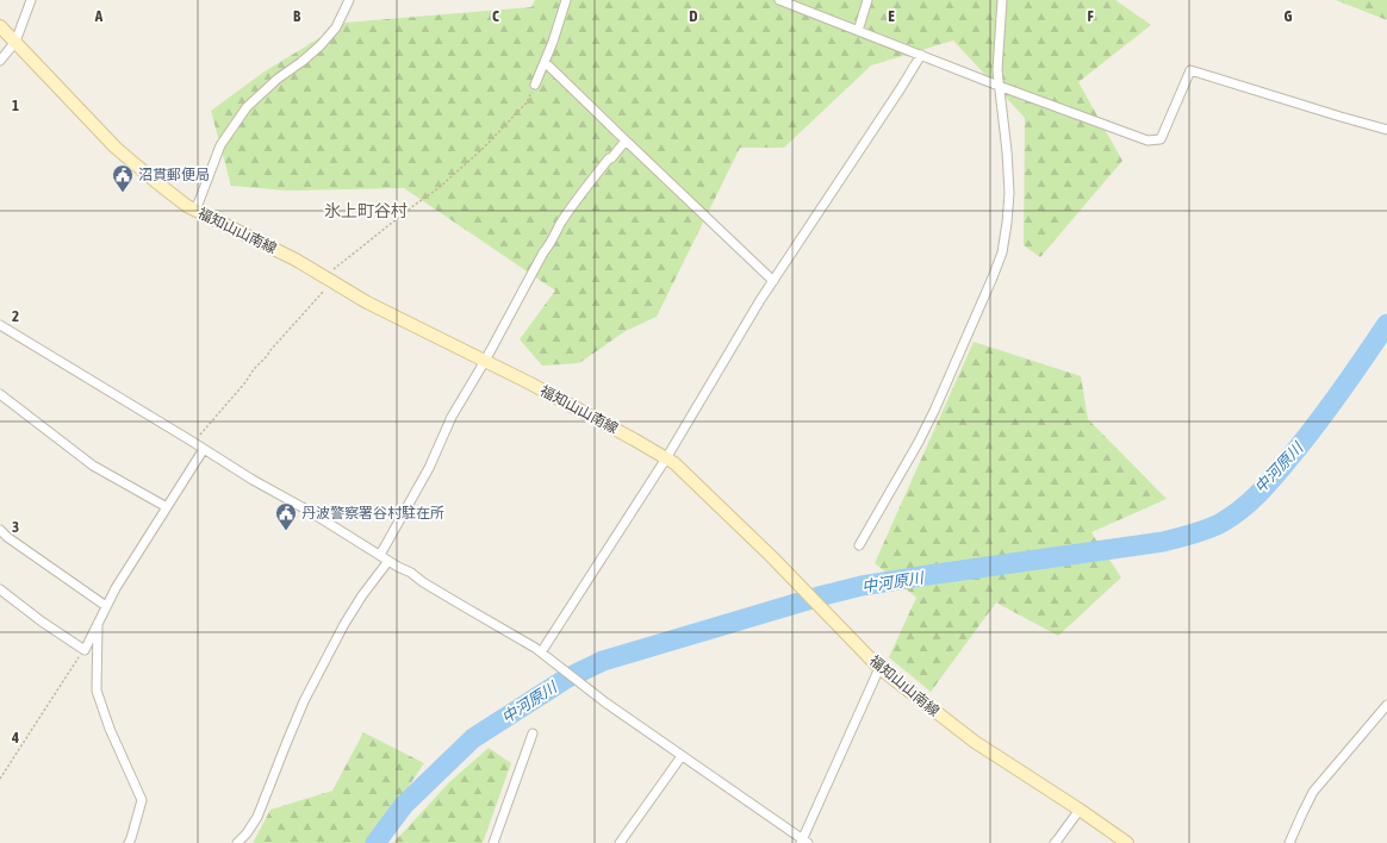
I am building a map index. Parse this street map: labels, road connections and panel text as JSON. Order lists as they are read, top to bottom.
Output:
{
  "streets": {
    "main road": ["福知山山南線"]
  },
  "districts": ["氷上町谷村"],
  "water": ["中河原川"],
  "places": {
    "public building": ["沼貫郵便局", "丹波警察署谷村駐在所"]
  },
  "grid": {
    "columns": [
      "A",
      "B",
      "C",
      "D",
      "E",
      "F",
      "G"
    ],
    "rows": [
      "1",
      "2",
      "3",
      "4"
    ]
  }
}
